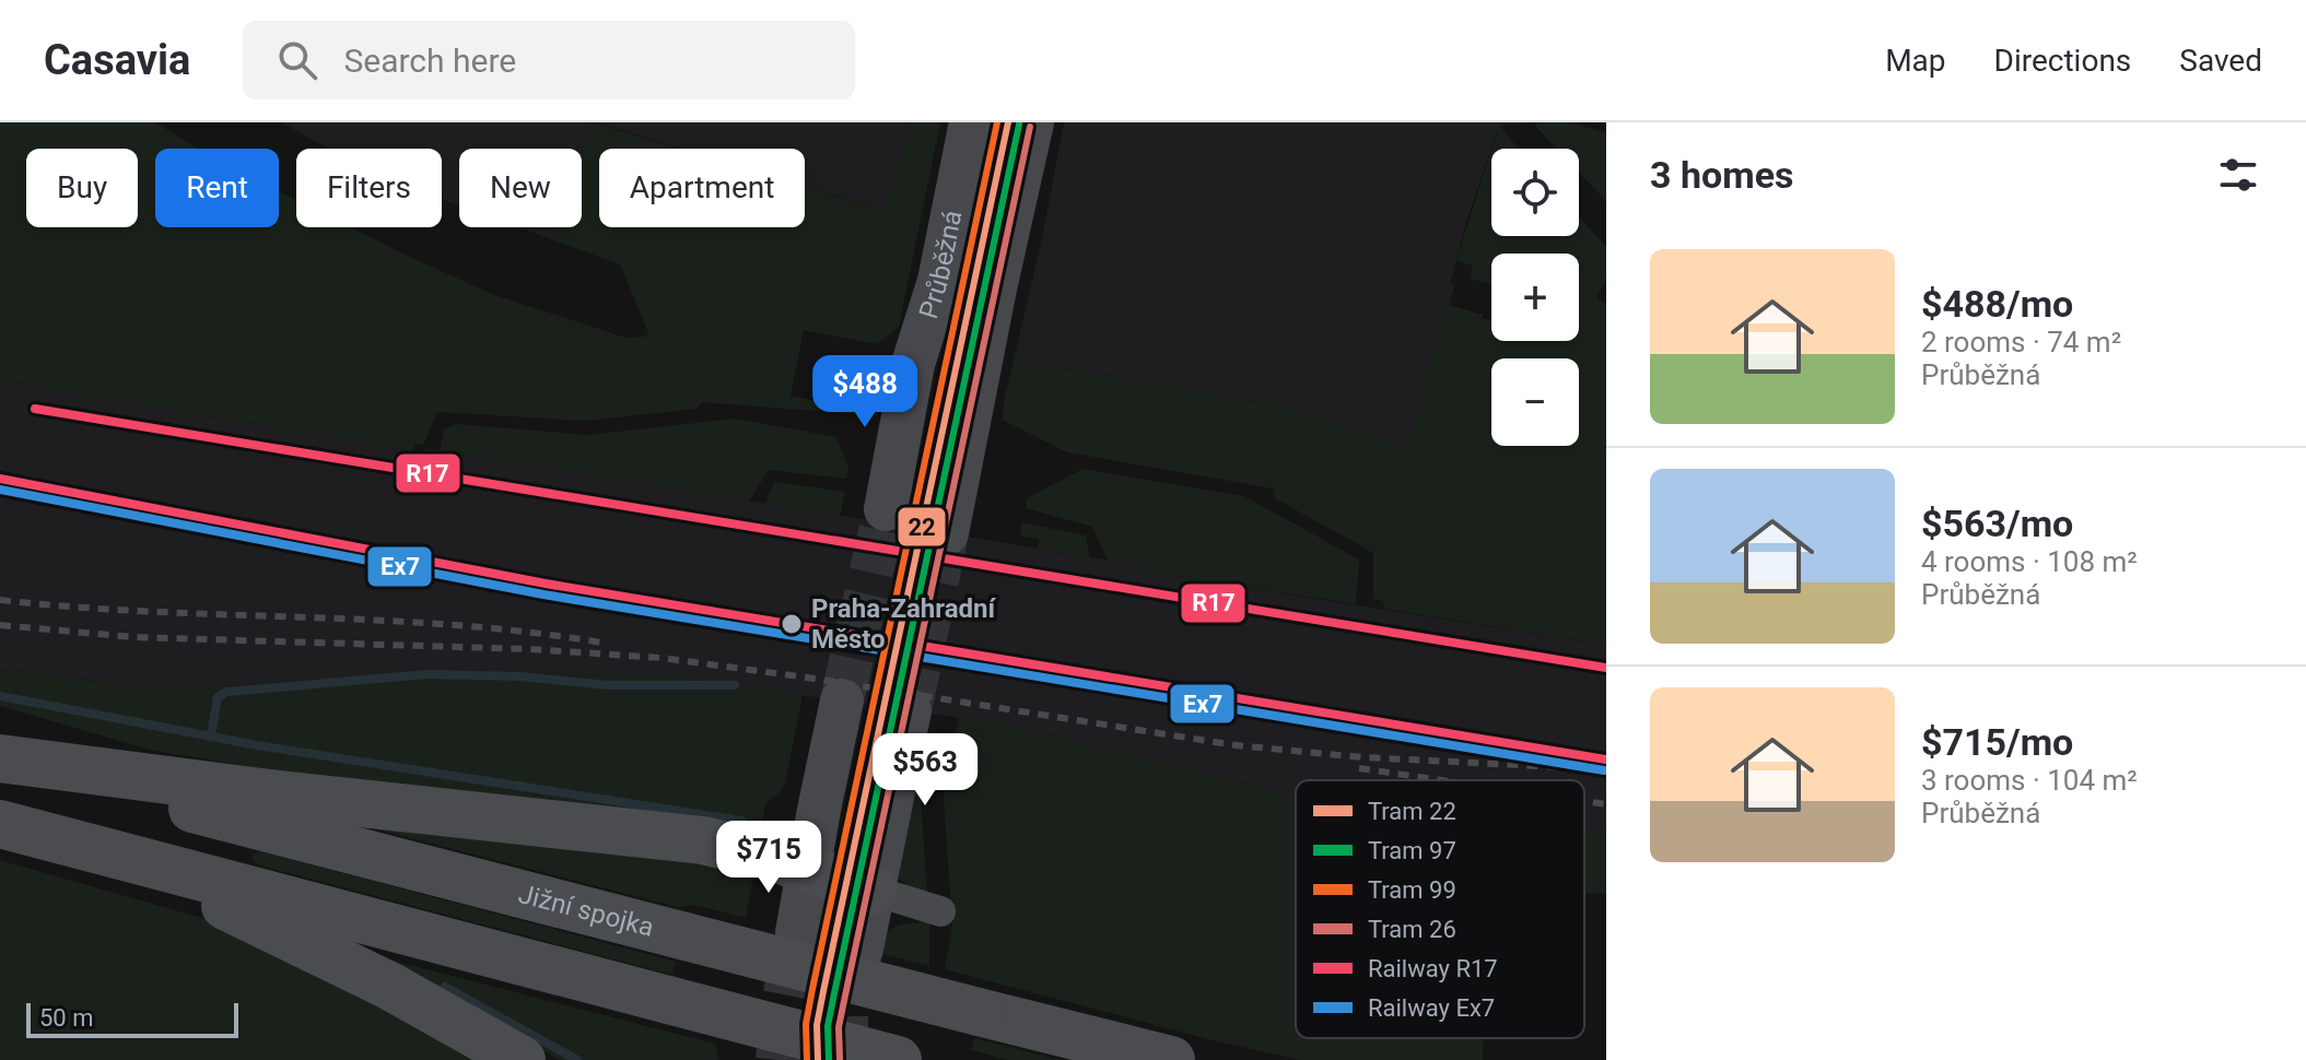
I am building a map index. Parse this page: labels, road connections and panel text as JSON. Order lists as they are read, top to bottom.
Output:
{
  "streets": {
    "highway": ["Jižní spojka"],
    "main road": ["Průběžná"]
  },
  "places": ["Praha-Zahradní Město"],
  "lines": [
    "tram line 22",
    "tram line 99",
    "tram line 97",
    "tram line 26",
    "rail line R17",
    "rail line Ex7"
  ],
  "legend": [
    "Tram 22",
    "Tram 97",
    "Tram 99",
    "Tram 26",
    "Railway R17",
    "Railway Ex7"
  ],
  "scale_bar": "50 m",
  "page": {
    "header": "Casavia",
    "search": "Search here",
    "nav": ["Map", "Directions", "Saved"],
    "heading": "3 homes",
    "map_buttons": ["+", "−"],
    "chip": [
      "Buy",
      "Rent",
      "Filters",
      "New",
      "Apartment"
    ],
    "list": [
      {
        "name": "$488/mo",
        "note": "2 rooms · 74 m² · Průběžná"
      },
      {
        "name": "$563/mo",
        "note": "4 rooms · 108 m² · Průběžná"
      },
      {
        "name": "$715/mo",
        "note": "3 rooms · 104 m² · Průběžná"
      }
    ],
    "price": ["$488", "$563", "$715"],
    "scale": "50 m"
  }
}
